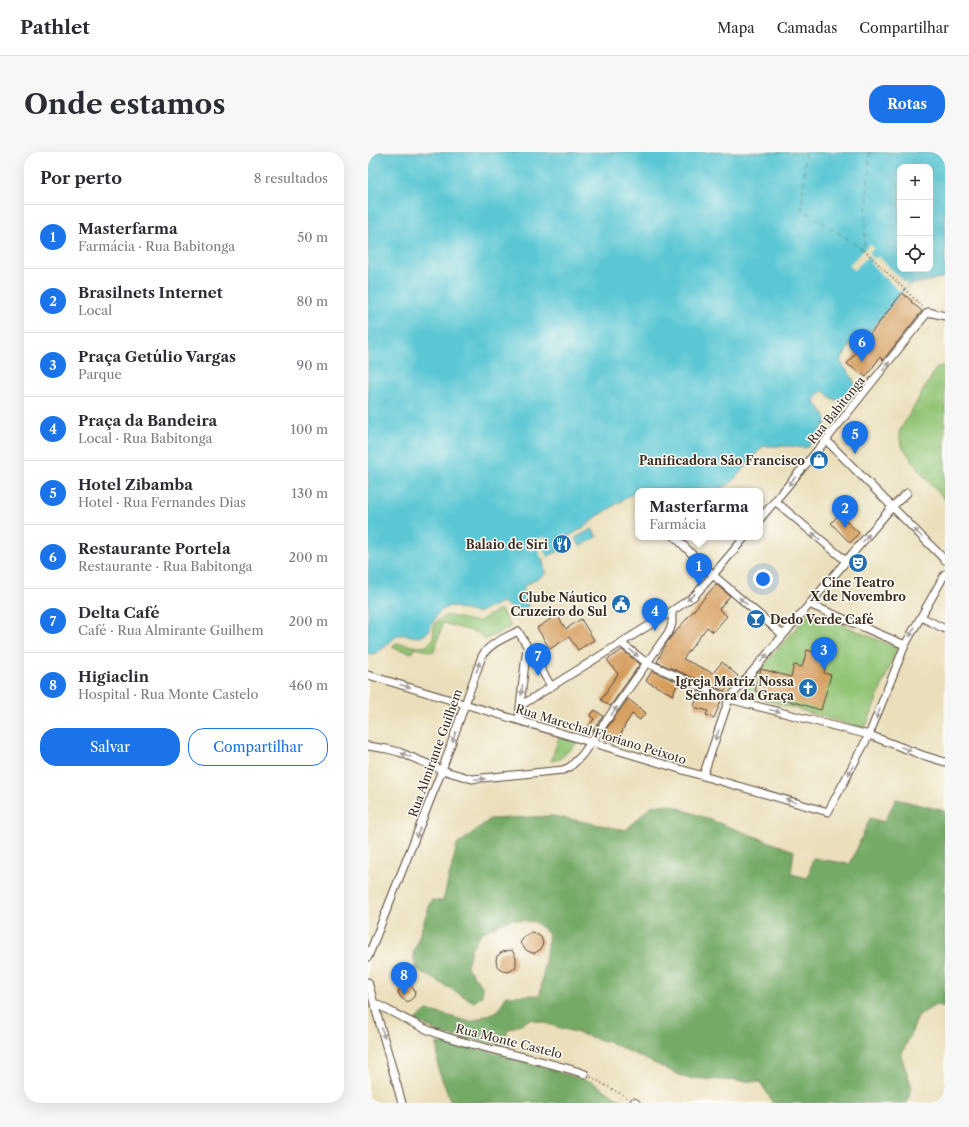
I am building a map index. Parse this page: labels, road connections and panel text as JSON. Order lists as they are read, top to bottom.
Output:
{
  "streets": {
    "street": [
      "Rua Babitonga",
      "Rua Marechal Floriano Peixoto",
      "Rua Almirante Guilhem",
      "Rua Monte Castelo"
    ]
  },
  "crossings": [
    ["Rua Marechal Floriano Peixoto", "Rua Almirante Guilhem"]
  ],
  "places": {
    "shop": ["Panificadora São Francisco"],
    "restaurant": ["Balaio de Siri"],
    "theatre": ["Cine Teatro X de Novembro"],
    "public building": ["Clube Náutico Cruzeiro do Sul"],
    "bar": ["Dedo Verde Café"],
    "church": ["Igreja Matriz Nossa Senhora da Graça"]
  },
  "page": {
    "header": "Pathlet",
    "nav": ["Mapa", "Camadas", "Compartilhar"],
    "buttons": [
      "Rotas",
      ["Salvar", "Compartilhar"]
    ],
    "title": "Onde estamos",
    "heading": ["Por perto", "8 resultados"],
    "map_buttons": ["+", "−"],
    "list": [
      {
        "mark": "1",
        "name": "Masterfarma",
        "note": "Farmácia · Rua Babitonga",
        "value": "50 m"
      },
      {
        "mark": "2",
        "name": "Brasilnets Internet",
        "note": "Local",
        "value": "80 m"
      },
      {
        "mark": "3",
        "name": "Praça Getúlio Vargas",
        "note": "Parque",
        "value": "90 m"
      },
      {
        "mark": "4",
        "name": "Praça da Bandeira",
        "note": "Local · Rua Babitonga",
        "value": "100 m"
      },
      {
        "mark": "5",
        "name": "Hotel Zibamba",
        "note": "Hotel · Rua Fernandes Dias",
        "value": "130 m"
      },
      {
        "mark": "6",
        "name": "Restaurante Portela",
        "note": "Restaurante · Rua Babitonga",
        "value": "200 m"
      },
      {
        "mark": "7",
        "name": "Delta Café",
        "note": "Café · Rua Almirante Guilhem",
        "value": "200 m"
      },
      {
        "mark": "8",
        "name": "Higiaclin",
        "note": "Hospital · Rua Monte Castelo",
        "value": "460 m"
      }
    ],
    "pins": [
      "6",
      "5",
      "2",
      "1",
      "4",
      "3",
      "7",
      "8"
    ],
    "popup": ["Masterfarma", "Farmácia"]
  }
}
